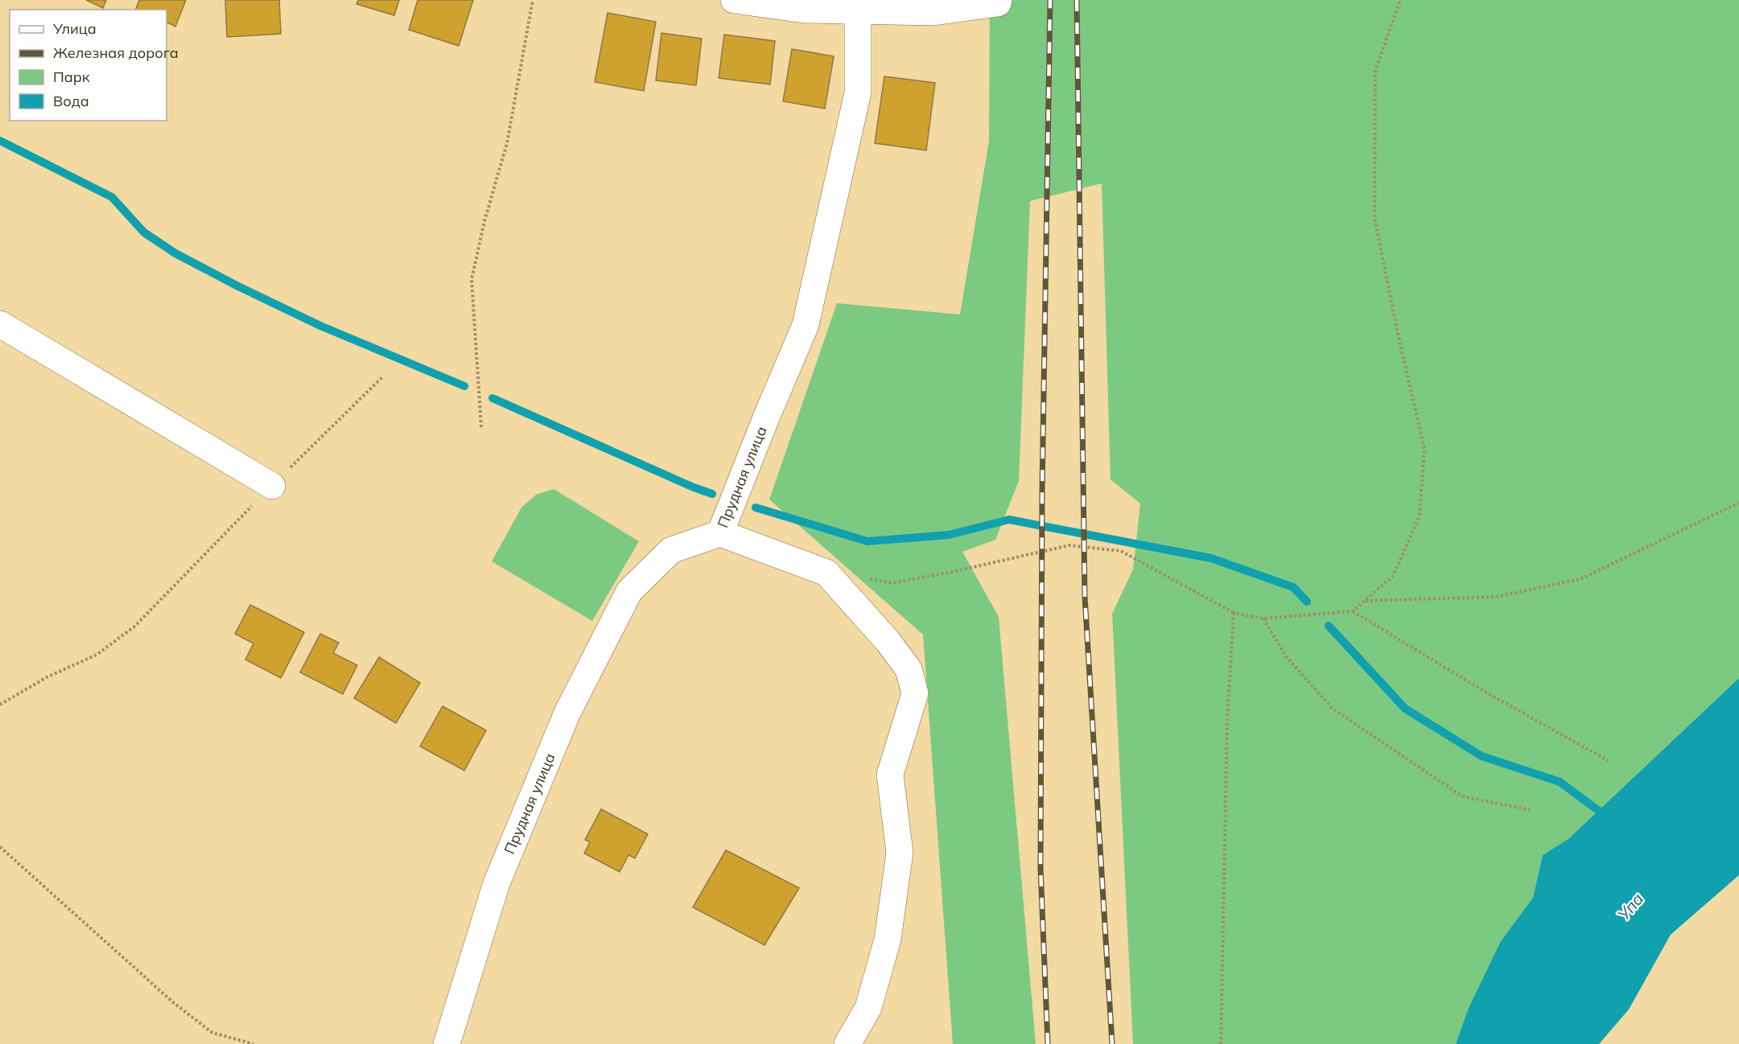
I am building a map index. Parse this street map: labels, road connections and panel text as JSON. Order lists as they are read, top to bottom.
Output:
{
  "streets": {
    "street": ["Прудная улица"]
  },
  "water": ["Упа"],
  "legend": [
    "Улица",
    "Железная дорога",
    "Парк",
    "Вода"
  ]
}
